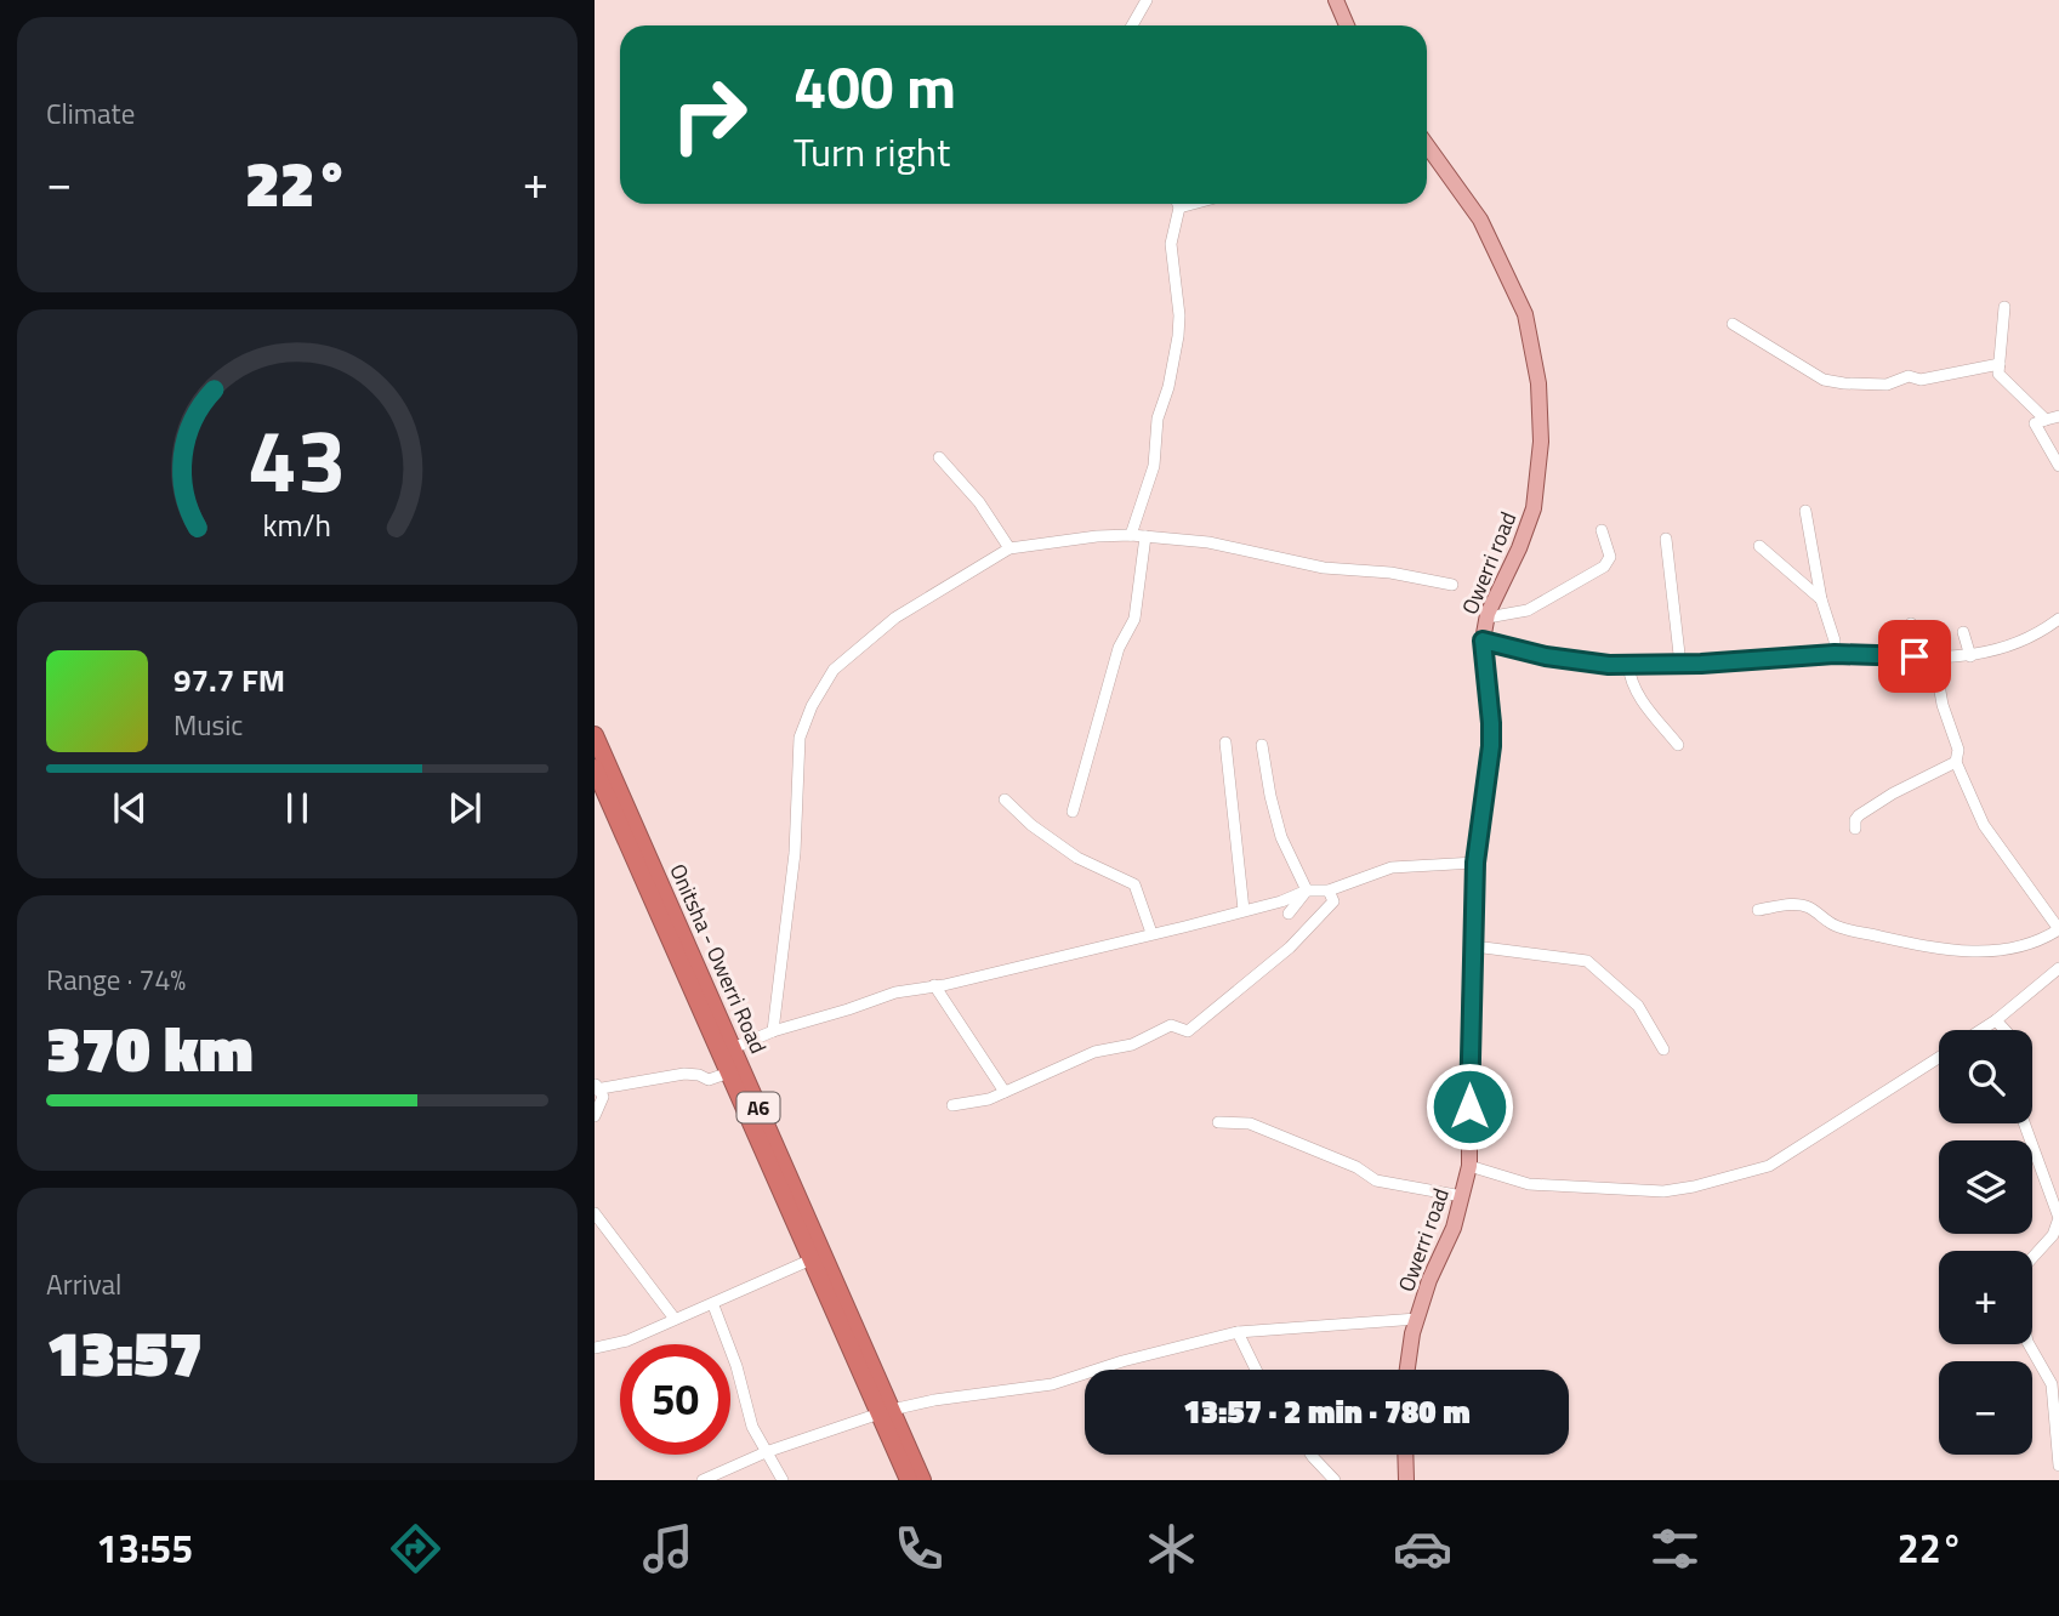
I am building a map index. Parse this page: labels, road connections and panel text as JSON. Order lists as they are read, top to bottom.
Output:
{
  "streets": {
    "highway": ["Onitsha - Owerri Road", "A6"],
    "main road": ["Owerri road"]
  },
  "page": {
    "tile": [
      "Climate",
      ["Range · 74%", "370 km"],
      ["Arrival", "13:57"]
    ],
    "turn": ["400 m", "Turn right"],
    "heat": ["−", "22°", "+"],
    "song": ["97.7 FM", "Music"],
    "map_buttons": ["+", "−"],
    "limit": "50",
    "trip": "13:57 · 2 min · 780 m",
    "tabs": ["13:55", "22°"],
    "gauge": ["43", "km/h"]
  }
}
